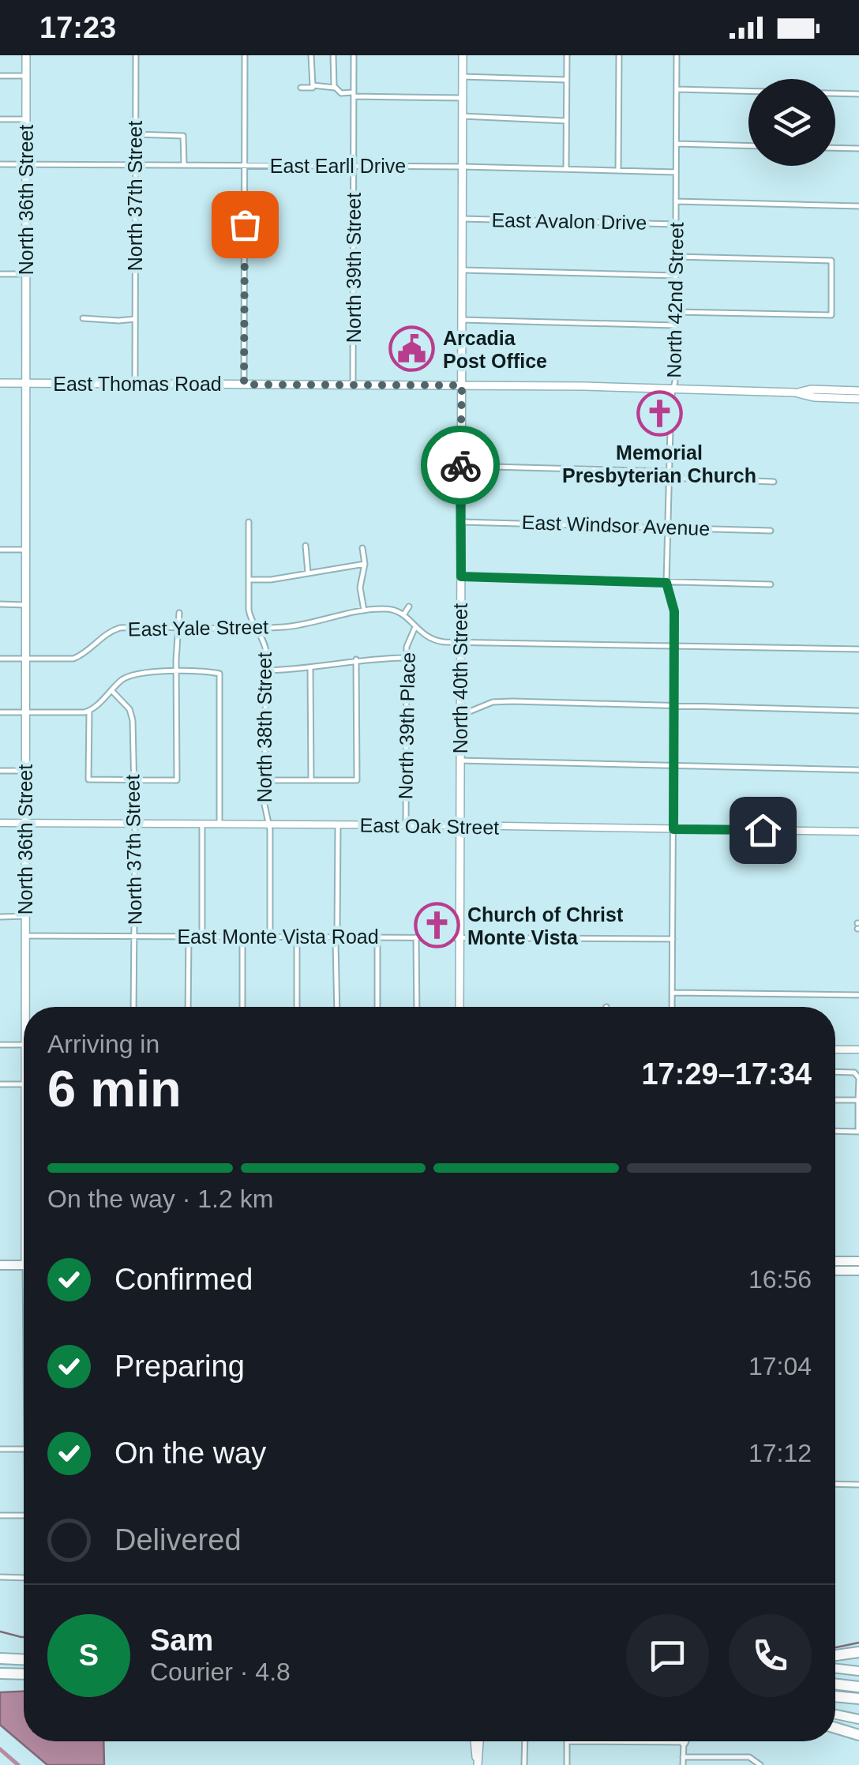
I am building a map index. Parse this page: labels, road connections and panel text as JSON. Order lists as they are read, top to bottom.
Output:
{
  "streets": {
    "main road": ["North 36th Street", "East Thomas Road", "North 40th Street"],
    "street": [
      "East Earll Drive",
      "North 37th Street",
      "East Avalon Drive",
      "North 39th Street",
      "North 42nd Street",
      "East Windsor Avenue",
      "East Yale Street",
      "North 39th Place",
      "North 38th Street",
      "East Oak Street",
      "East Monte Vista Road"
    ]
  },
  "crossings": [
    ["East Earll Drive", "North 37th Street"],
    ["East Earll Drive", "North 36th Street"],
    ["East Earll Drive", "North 39th Street"],
    ["East Earll Drive", "North 42nd Street"],
    ["East Earll Drive", "North 40th Street"],
    ["North 37th Street", "East Thomas Road"],
    ["North 37th Street", "East Oak Street"],
    ["North 37th Street", "East Monte Vista Road"],
    ["North 36th Street", "East Thomas Road"],
    ["North 36th Street", "East Yale Street"],
    ["North 36th Street", "East Oak Street"],
    ["North 36th Street", "East Monte Vista Road"],
    ["East Avalon Drive", "North 42nd Street"],
    ["East Avalon Drive", "North 40th Street"],
    ["North 39th Street", "East Thomas Road"],
    ["North 42nd Street", "East Thomas Road"],
    ["North 42nd Street", "East Windsor Avenue"],
    ["North 42nd Street", "East Oak Street"],
    ["North 42nd Street", "East Monte Vista Road"],
    ["East Thomas Road", "North 40th Street"],
    ["East Windsor Avenue", "North 40th Street"],
    ["East Yale Street", "North 38th Street"],
    ["North 40th Street", "East Oak Street"],
    ["North 40th Street", "East Monte Vista Road"],
    ["North 39th Place", "East Oak Street"],
    ["North 38th Street", "East Oak Street"],
    ["North 38th Street", "East Monte Vista Road"]
  ],
  "places": {
    "public building": ["Arcadia Post Office"],
    "church": ["Memorial Presbyterian Church", "Church of Christ Monte Vista"]
  },
  "page": {
    "status": "17:23",
    "heading": ["6 min", "Arriving in", "17:29–17:34"],
    "panel": ["Sam", "Courier · 4.8"],
    "bar": "On the way · 1.2 km",
    "list": [
      ["Confirmed", "16:56"],
      ["Preparing", "17:04"],
      ["On the way", "17:12"],
      "Delivered"
    ],
    "round": "S"
  }
}
